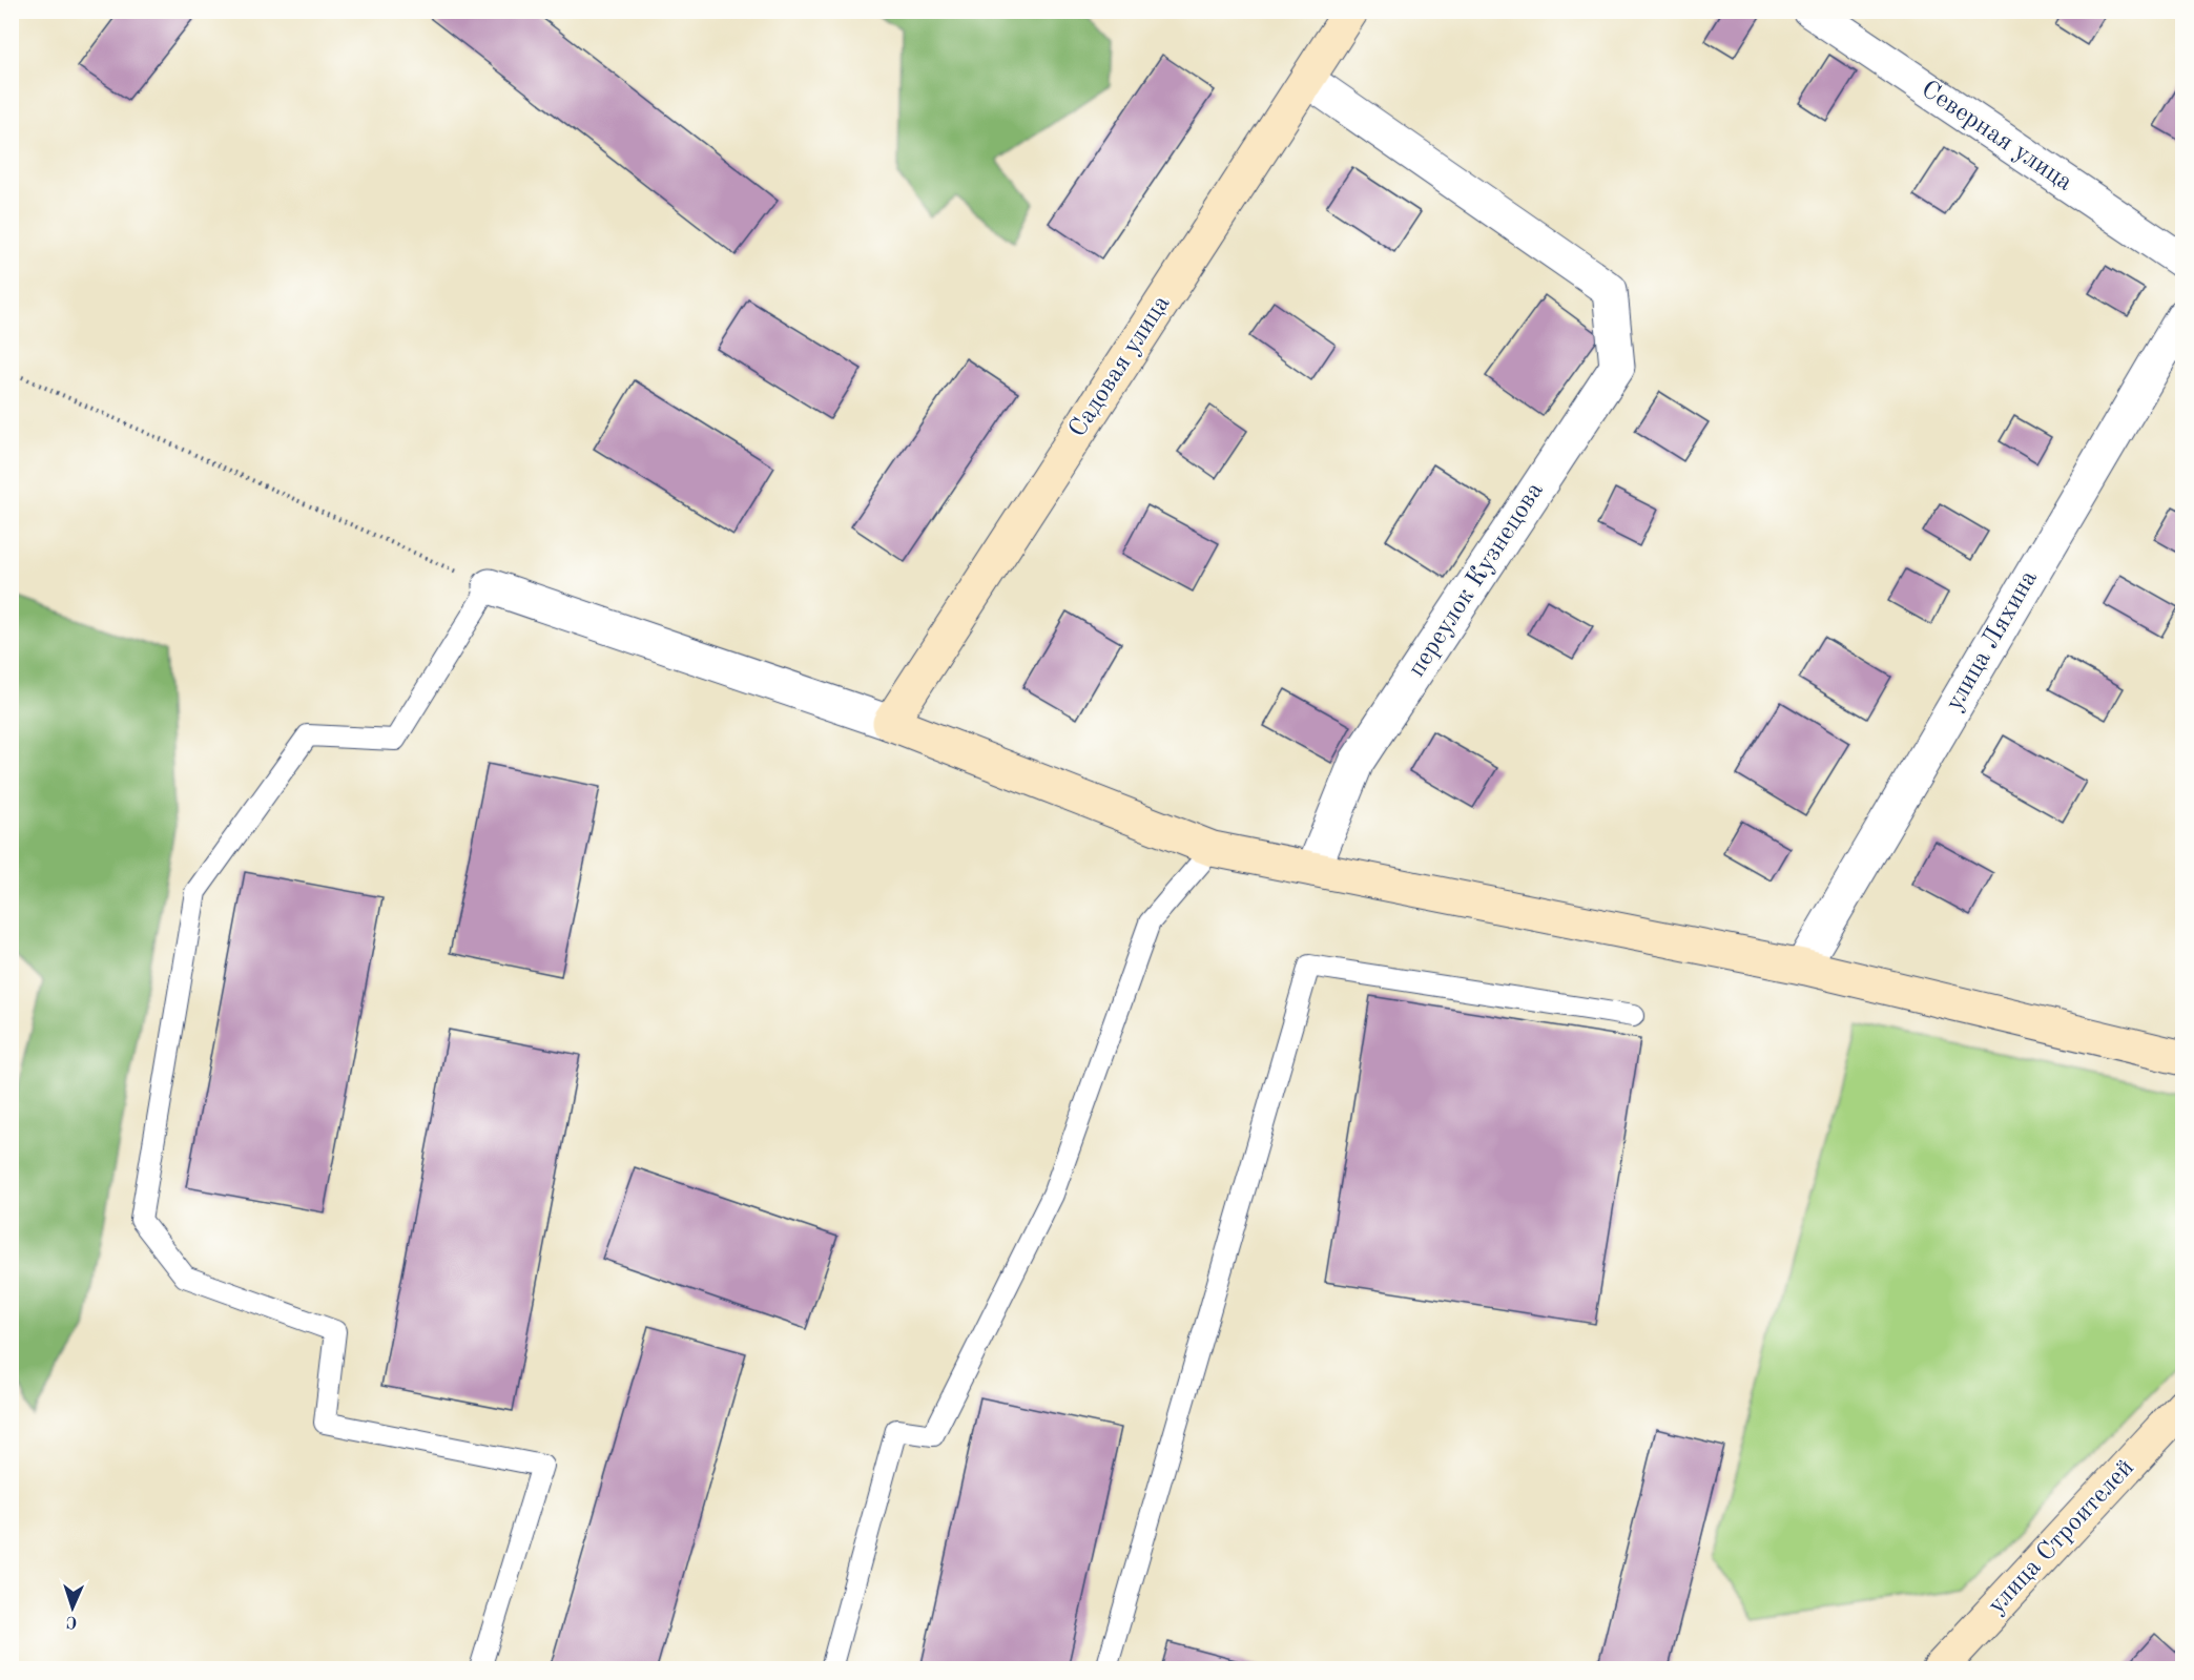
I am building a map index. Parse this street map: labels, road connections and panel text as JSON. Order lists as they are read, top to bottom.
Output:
{
  "streets": {
    "street": [
      "Северная улица",
      "Садовая улица",
      "переулок Кузнецова",
      "улица Ляхина",
      "улица Строителей"
    ]
  },
  "crossings": [
    ["Садовая улица", "переулок Кузнецова"]
  ],
  "north": "bottom"
}
